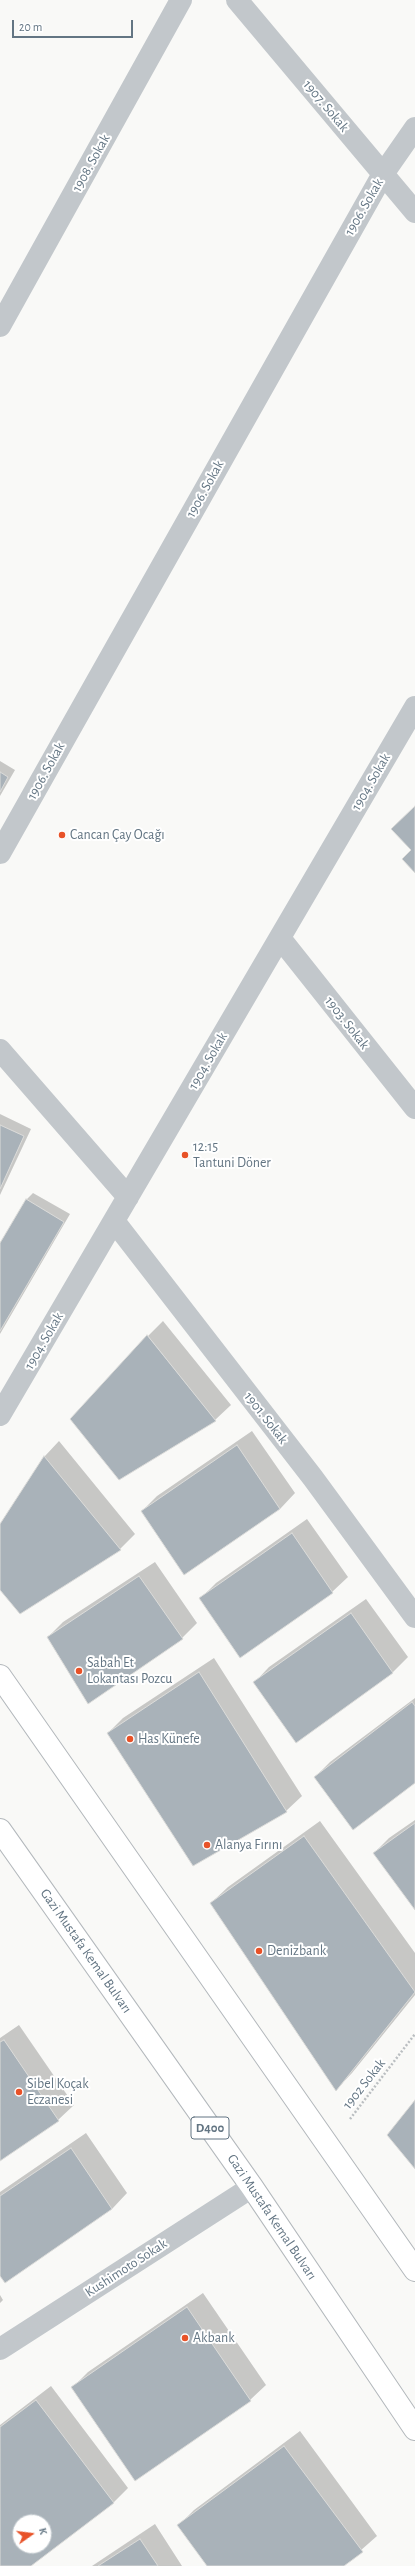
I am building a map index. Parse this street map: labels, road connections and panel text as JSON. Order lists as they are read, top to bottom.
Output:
{
  "streets": {
    "highway": ["Gazi Mustafa Kemal Bulvarı", "D400"],
    "street": [
      "1907. Sokak",
      "1908. Sokak",
      "1906. Sokak",
      "1904. Sokak",
      "1903. Sokak",
      "1901. Sokak",
      "Kushimoto Sokak"
    ],
    "path": ["1902 Sokak"]
  },
  "crossings": [
    ["1907. Sokak", "1906. Sokak"],
    ["1904. Sokak", "1903. Sokak"],
    ["1904. Sokak", "1901. Sokak"],
    ["Gazi Mustafa Kemal Bulvarı", "Kushimoto Sokak"]
  ],
  "places": [
    "Cancan Çay Ocağı",
    "12:15 Tantuni Döner",
    "Sabah Et Lokantası Pozcu",
    "Has Künefe",
    "Alanya Fırını",
    "Denizbank",
    "Sibel Koçak Eczanesi",
    "Akbank"
  ],
  "scale_bar": "20 m",
  "north": "right"
}
